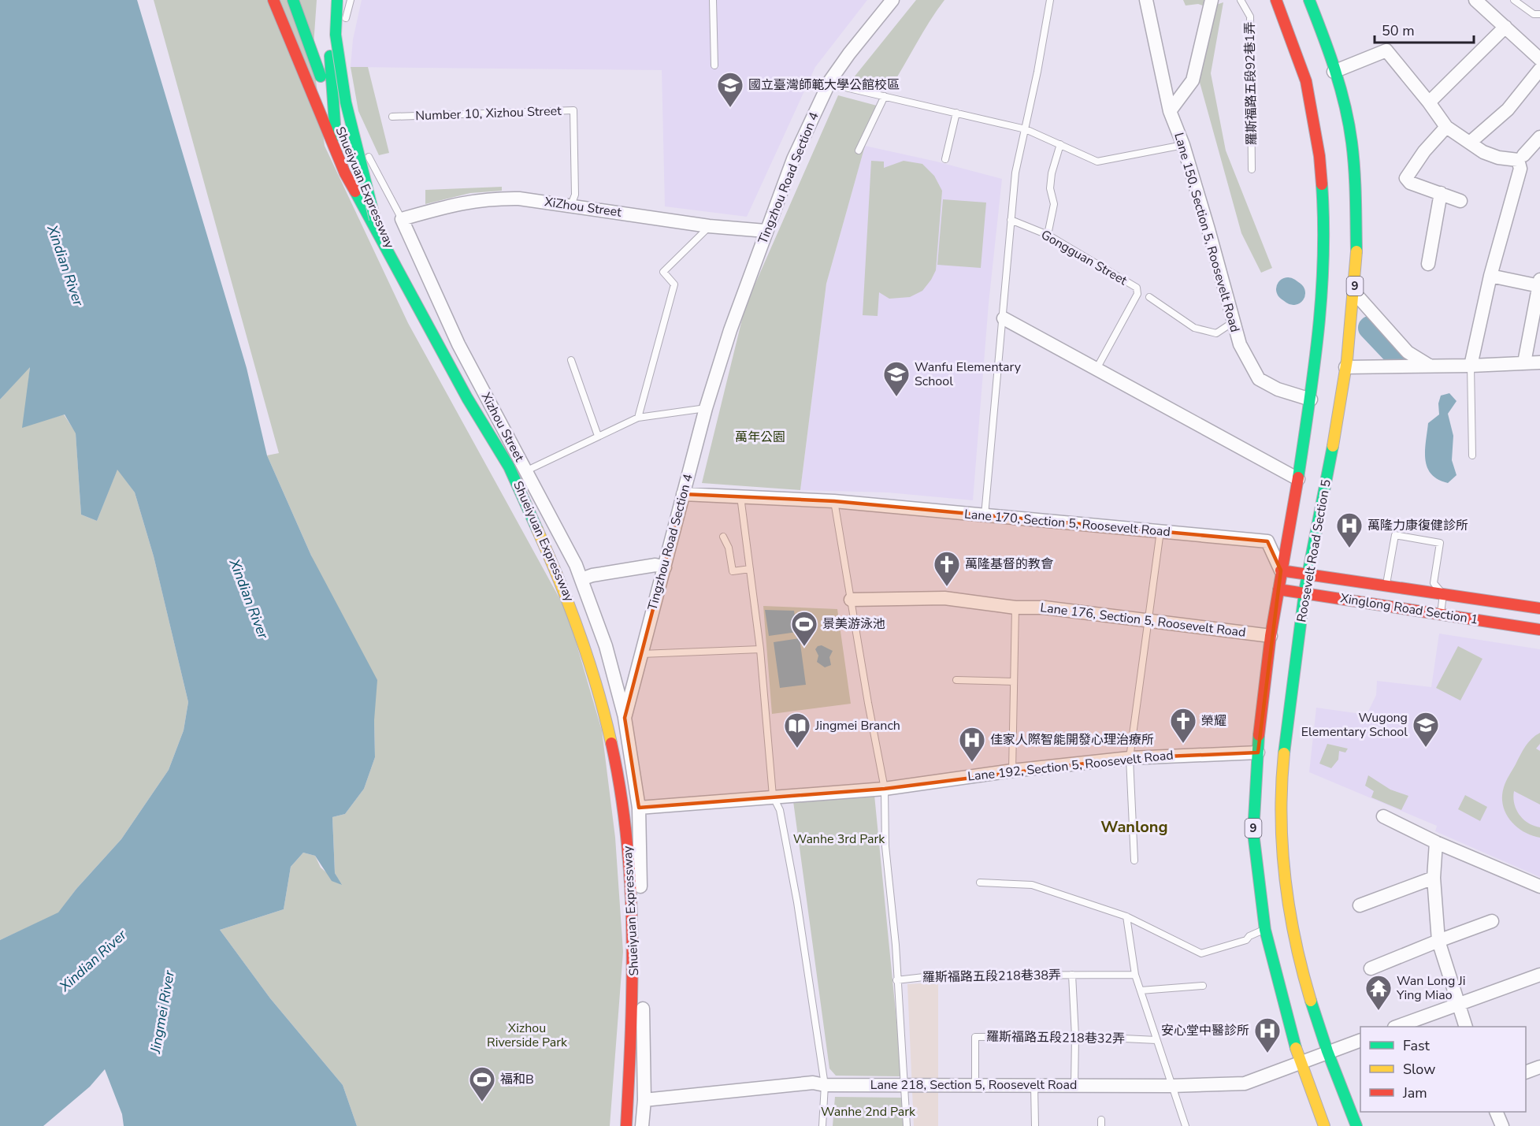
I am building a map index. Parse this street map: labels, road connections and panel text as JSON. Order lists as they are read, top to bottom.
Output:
{
  "streets": {
    "main road": [
      "Shueiyuan Expressway",
      "9",
      "Roosevelt Road Section 5",
      "Xinglong Road Section 1"
    ],
    "street": [
      "Tingzhou Road Section 4",
      "XiZhou Street",
      "Lane 150, Section 5, Roosevelt Road",
      "Xizhou Street",
      "Lane 170, Section 5, Roosevelt Road",
      "Lane 176, Section 5, Roosevelt Road",
      "Lane 192, Section 5, Roosevelt Road",
      "Lane 218, Section 5, Roosevelt Road"
    ],
    "lane": [
      "羅斯福路五段92巷1弄",
      "Number 10, Xizhou Street",
      "Gongguan Street",
      "羅斯福路五段218巷38弄",
      "羅斯福路五段218巷32弄"
    ]
  },
  "crossings": [
    ["Number 10, Xizhou Street", "XiZhou Street"],
    ["Tingzhou Road Section 4", "XiZhou Street"],
    ["Tingzhou Road Section 4", "Xizhou Street"],
    ["Tingzhou Road Section 4", "Lane 170, Section 5, Roosevelt Road"],
    ["Tingzhou Road Section 4", "Lane 192, Section 5, Roosevelt Road"],
    ["Tingzhou Road Section 4", "Lane 218, Section 5, Roosevelt Road"],
    ["XiZhou Street", "Xizhou Street"],
    ["Lane 150, Section 5, Roosevelt Road", "9"],
    ["9", "Lane 170, Section 5, Roosevelt Road"],
    ["9", "Roosevelt Road Section 5"],
    ["9", "Xinglong Road Section 1"],
    ["9", "Lane 176, Section 5, Roosevelt Road"],
    ["9", "Lane 192, Section 5, Roosevelt Road"],
    ["9", "Lane 218, Section 5, Roosevelt Road"],
    ["Lane 170, Section 5, Roosevelt Road", "Xinglong Road Section 1"],
    ["Roosevelt Road Section 5", "Xinglong Road Section 1"],
    ["Roosevelt Road Section 5", "Lane 218, Section 5, Roosevelt Road"],
    ["羅斯福路五段218巷32弄", "Lane 218, Section 5, Roosevelt Road"]
  ],
  "districts": ["Wanlong"],
  "water": ["Xindian River", "Jingmei River"],
  "parks": [
    "萬年公園",
    "Wanhe 3rd Park",
    "Xizhou Riverside Park",
    "Wanhe 2nd Park"
  ],
  "places": {
    "school or university": ["國立臺灣師範大學公館校區", "Wanfu Elementary School", "Wugong Elementary School"],
    "hospital": ["萬隆力康復健診所", "佳家人際智能開發心理治療所", "安心堂中醫診所"],
    "church": ["萬隆基督的教會", "榮耀"],
    "sports": ["景美游泳池", "福和B"],
    "library": ["Jingmei Branch"],
    "temple": ["Wan Long Ji Ying Miao"]
  },
  "legend": ["Fast", "Slow", "Jam"],
  "scale_bar": "50 m"
}
